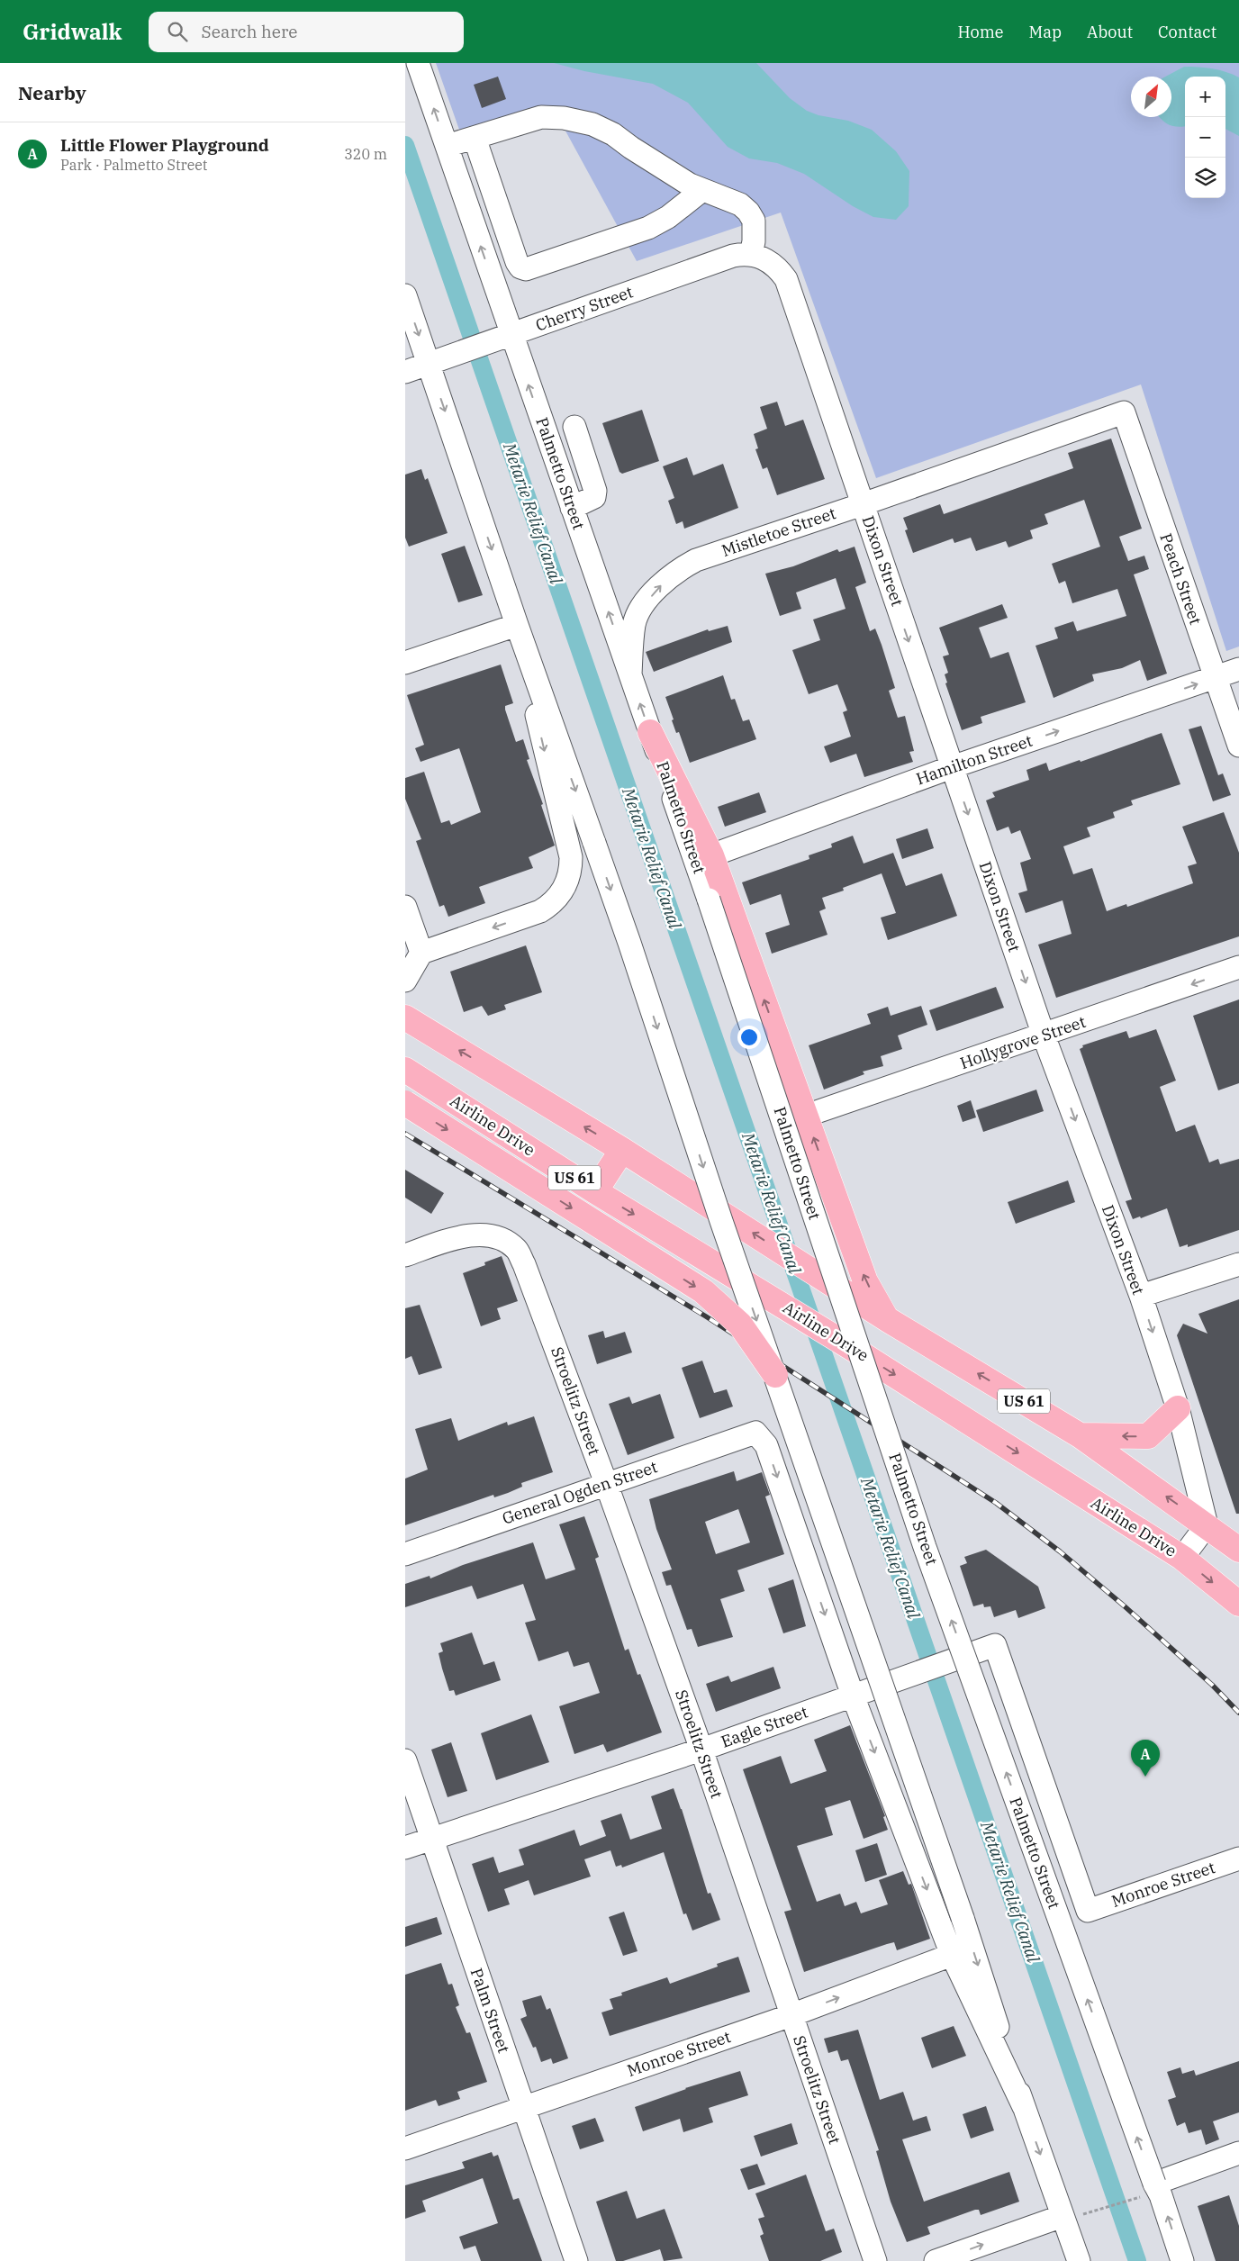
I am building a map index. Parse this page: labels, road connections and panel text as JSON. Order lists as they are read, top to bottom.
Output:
{
  "streets": {
    "highway": ["Airline Drive", "US 61"],
    "street": [
      "Cherry Street",
      "Palmetto Street",
      "Mistletoe Street",
      "Dixon Street",
      "Peach Street",
      "Hamilton Street",
      "Hollygrove Street",
      "Stroelitz Street",
      "General Ogden Street",
      "Eagle Street",
      "Monroe Street",
      "Palm Street"
    ]
  },
  "crossings": [
    ["Cherry Street", "Palmetto Street"],
    ["Cherry Street", "Dixon Street"],
    ["Palmetto Street", "Mistletoe Street"],
    ["Palmetto Street", "Eagle Street"],
    ["Palmetto Street", "Monroe Street"],
    ["Mistletoe Street", "Dixon Street"],
    ["Mistletoe Street", "Peach Street"],
    ["Dixon Street", "Hamilton Street"],
    ["Dixon Street", "Hollygrove Street"],
    ["Dixon Street", "US 61"],
    ["Peach Street", "Hamilton Street"],
    ["Stroelitz Street", "General Ogden Street"],
    ["Stroelitz Street", "Eagle Street"],
    ["Stroelitz Street", "Monroe Street"],
    ["General Ogden Street", "Eagle Street"],
    ["Eagle Street", "Palm Street"],
    ["Monroe Street", "Palm Street"]
  ],
  "one_way": [
    "Mistletoe Street",
    "Dixon Street",
    "Hamilton Street",
    "Hollygrove Street"
  ],
  "water": ["Metarie Relief Canal"],
  "north": "top right",
  "page": {
    "header": "Gridwalk",
    "search": "Search here",
    "nav": [
      "Home",
      "Map",
      "About",
      "Contact"
    ],
    "heading": "Nearby",
    "map_buttons": ["+", "−"],
    "list": [
      {
        "mark": "A",
        "name": "Little Flower Playground",
        "note": "Park · Palmetto Street",
        "value": "320 m"
      }
    ],
    "pins": "A"
  }
}
